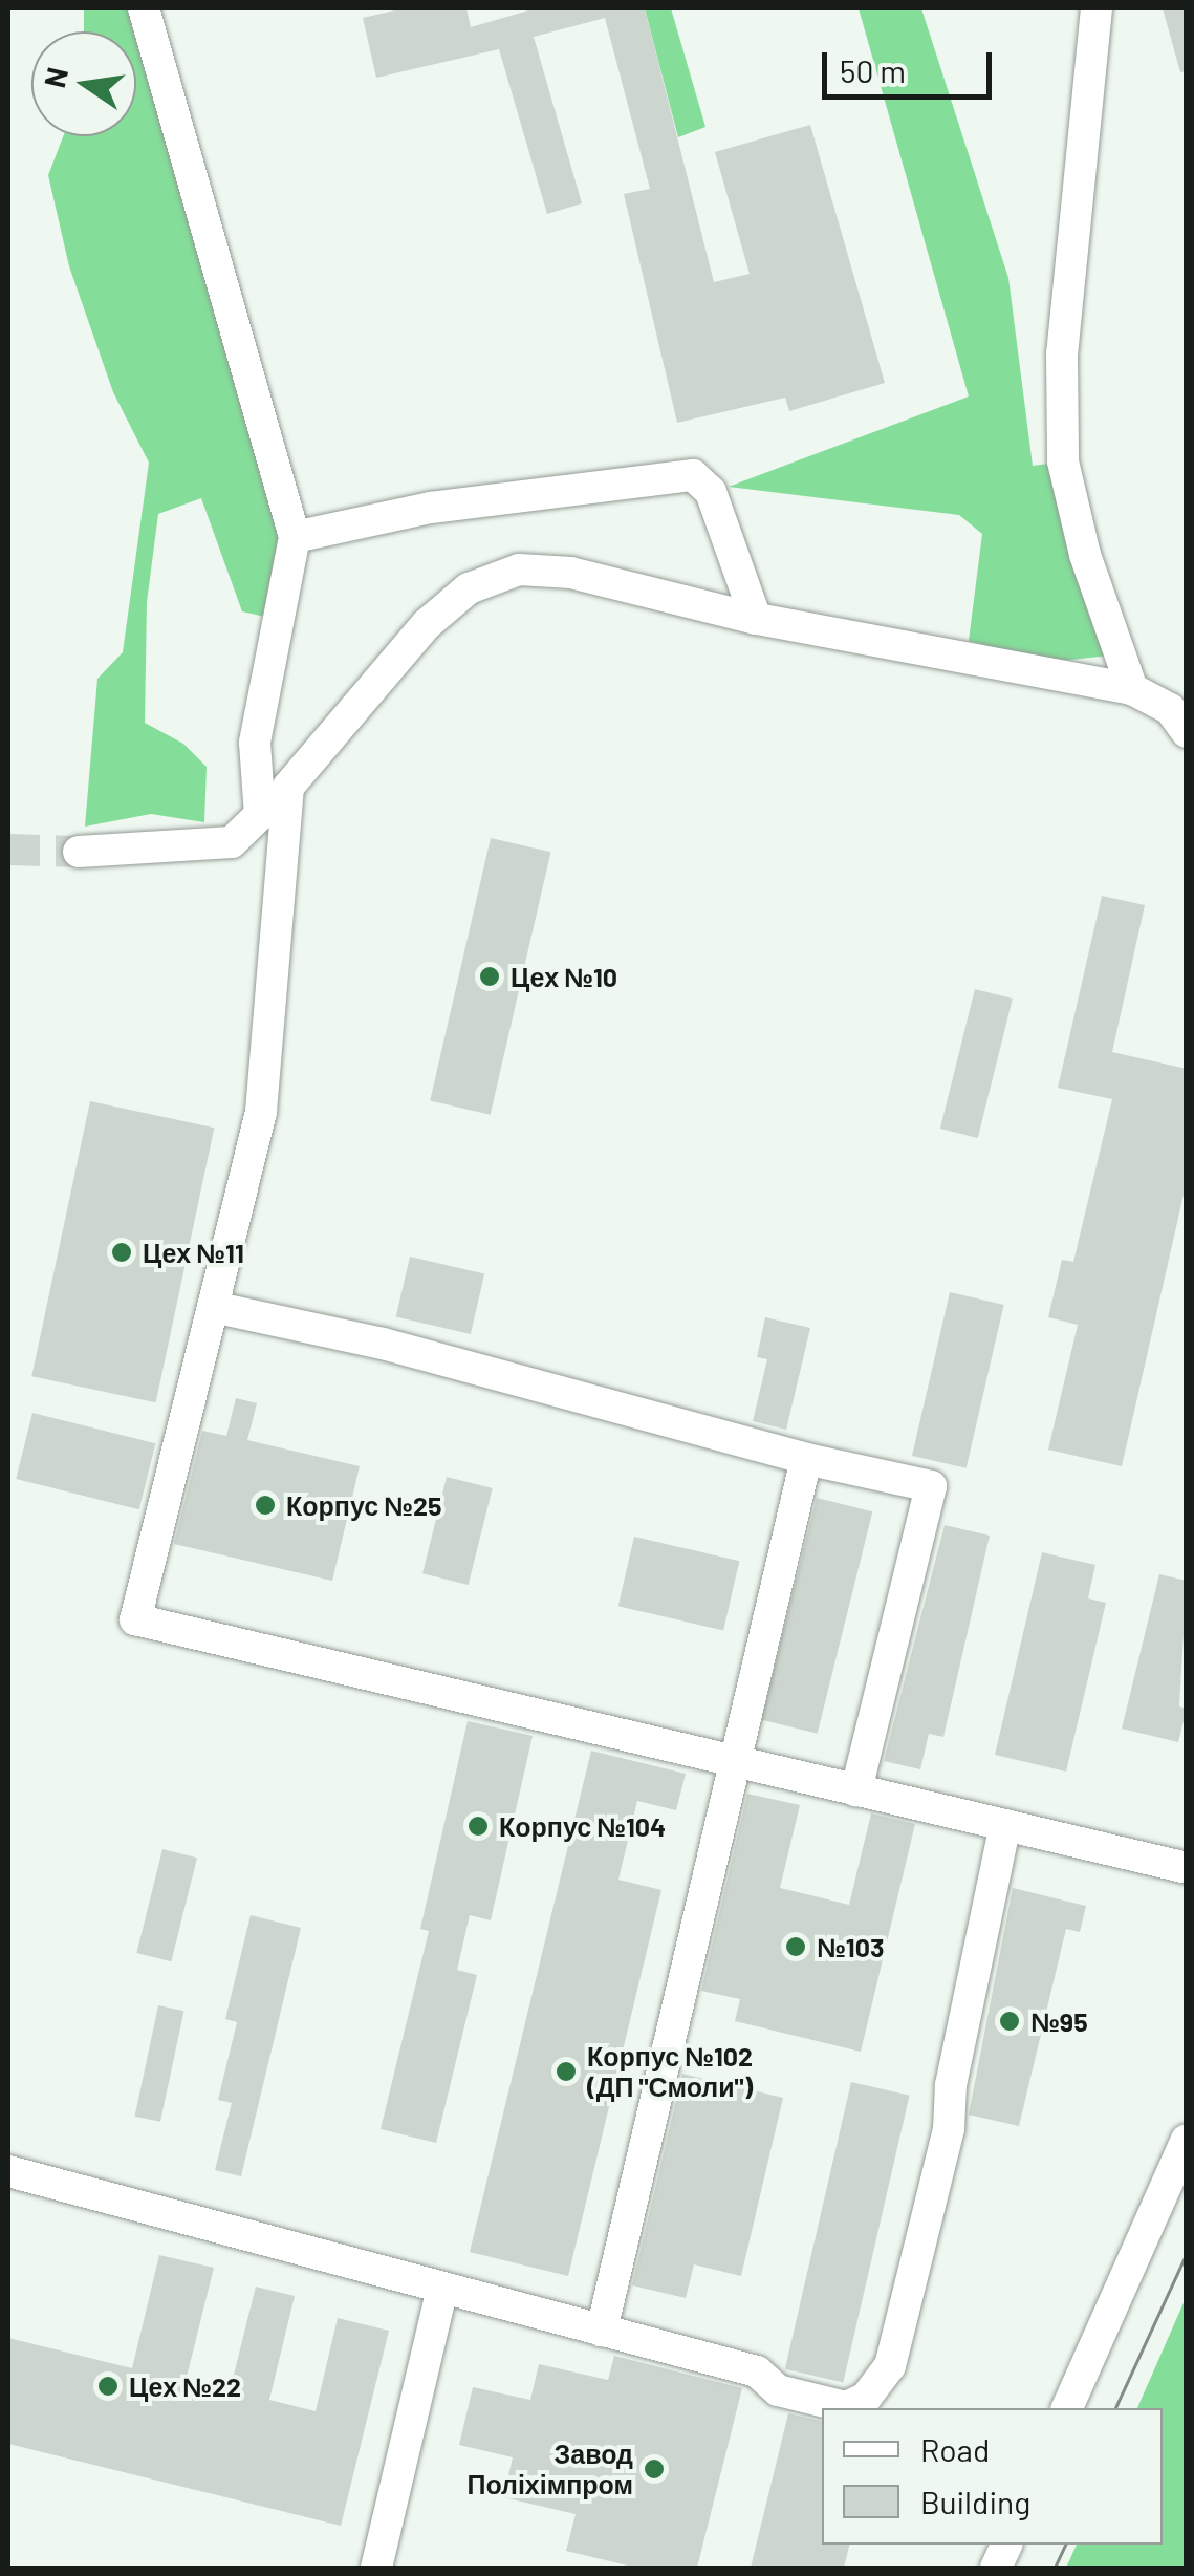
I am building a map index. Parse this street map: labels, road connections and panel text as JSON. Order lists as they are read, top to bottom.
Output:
{
  "places": [
    "Цех №10",
    "Цех №11",
    "Корпус №25",
    "Корпус №104",
    "№103",
    "№95",
    "Корпус №102 (ДП \"Смоли\")",
    "Цех №22",
    "Завод Поліхімпром"
  ],
  "legend": ["Road", "Building"],
  "scale_bar": "50 m",
  "north": "left"
}
